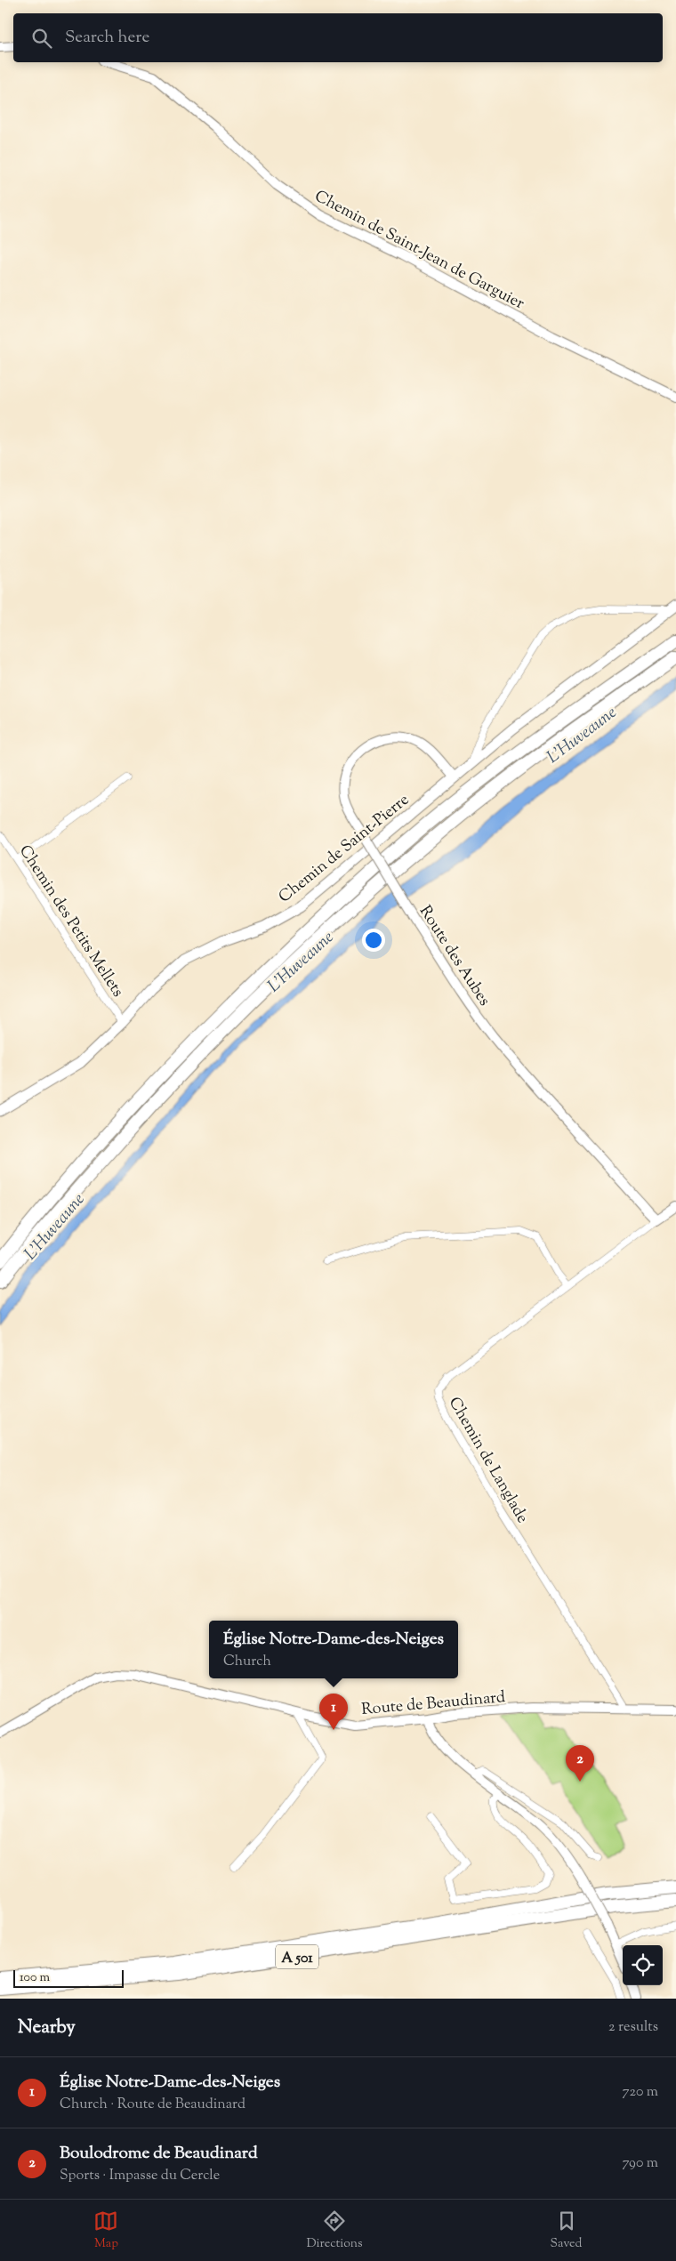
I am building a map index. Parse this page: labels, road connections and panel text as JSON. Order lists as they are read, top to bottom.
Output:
{
  "streets": {
    "highway": ["A 501"],
    "main road": ["Chemin de Saint-Pierre"],
    "street": [
      "Chemin de Saint-Jean de Garguier",
      "Chemin des Petits Mellets",
      "Route des Aubes",
      "Chemin de Langlade",
      "Route de Beaudinard"
    ]
  },
  "crossings": [
    ["Chemin de Saint-Pierre", "Chemin des Petits Mellets"],
    ["Chemin de Saint-Pierre", "Route des Aubes"],
    ["Route des Aubes", "Chemin de Langlade"],
    ["Chemin de Langlade", "Route de Beaudinard"]
  ],
  "water": ["L'Huveaune"],
  "scale_bar": "100 m",
  "page": {
    "search": "Search here",
    "popup": ["Église Notre-Dame-des-Neiges", "Church"],
    "pins": ["1", "2"],
    "scale": "100 m",
    "heading": ["Nearby", "2 results"],
    "list": [
      {
        "mark": "1",
        "name": "Église Notre-Dame-des-Neiges",
        "note": "Church · Route de Beaudinard",
        "value": "720 m"
      },
      {
        "mark": "2",
        "name": "Boulodrome de Beaudinard",
        "note": "Sports · Impasse du Cercle",
        "value": "790 m"
      }
    ],
    "nav": ["Map", "Directions", "Saved"]
  }
}
